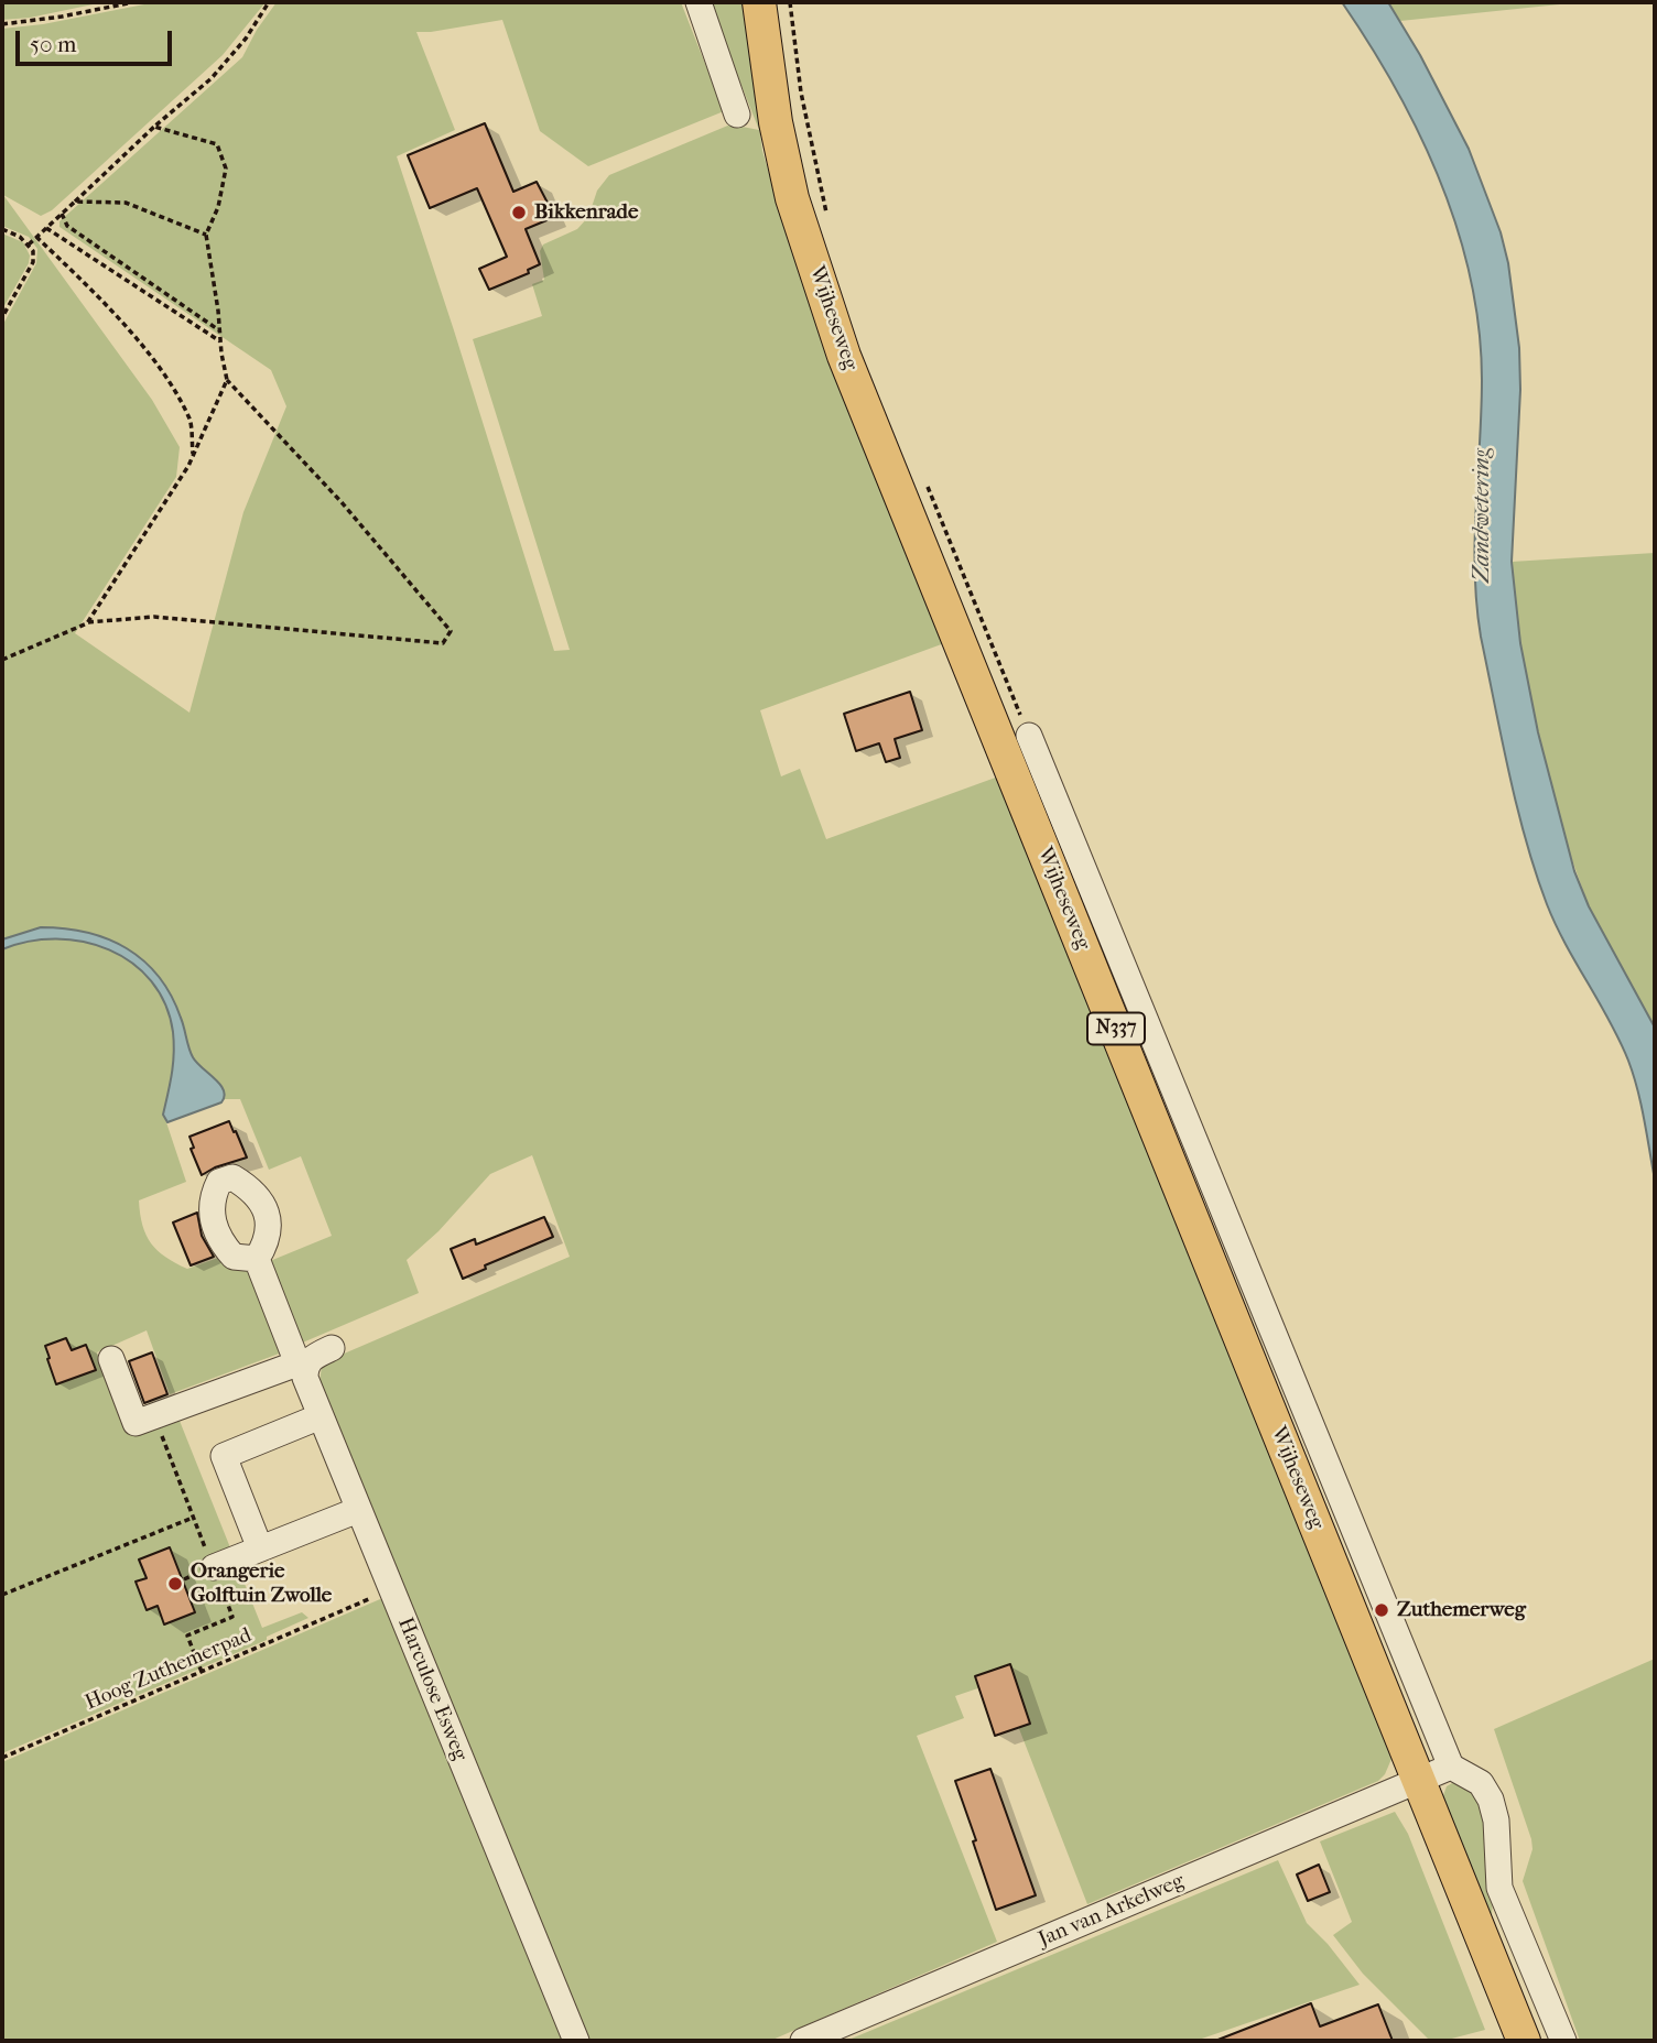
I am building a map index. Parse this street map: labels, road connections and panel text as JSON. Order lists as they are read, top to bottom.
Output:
{
  "streets": {
    "main road": ["Wijheseweg", "N337"],
    "street": ["Harculose Esweg", "Jan van Arkelweg"],
    "path": ["Hoog Zuthemerpad"]
  },
  "crossings": [
    ["Wijheseweg", "Jan van Arkelweg"],
    ["Hoog Zuthemerpad", "Harculose Esweg"]
  ],
  "water": ["Zandwetering"],
  "places": ["Bikkenrade", "Orangerie Golftuin Zwolle", "Zuthemerweg"],
  "scale_bar": "50 m"
}
